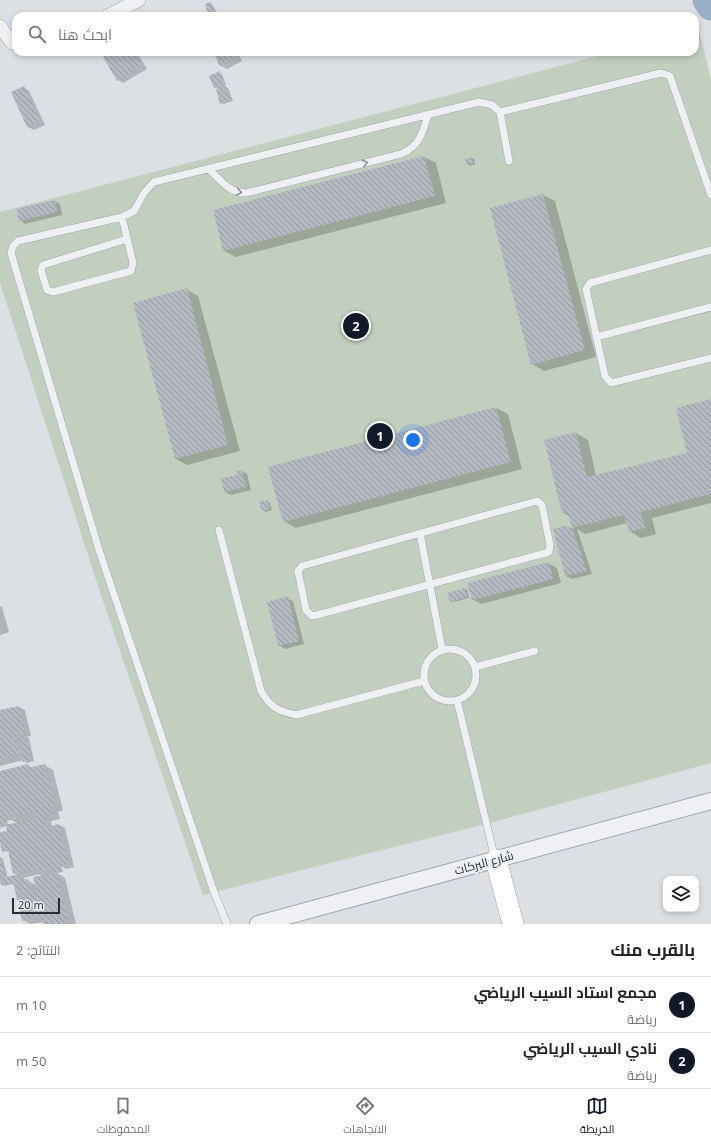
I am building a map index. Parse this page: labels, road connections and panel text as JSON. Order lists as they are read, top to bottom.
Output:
{
  "streets": {
    "street": ["شارع البركات"]
  },
  "scale_bar": "20 m",
  "page": {
    "search": "ابحث هنا",
    "pins": ["2", "1"],
    "scale": "20 m",
    "heading": ["بالقرب منك", "النتائج: 2"],
    "list": [
      {
        "mark": "1",
        "name": "مجمع استاد السيب الرياضي",
        "note": "رياضة",
        "value": "10 m"
      },
      {
        "mark": "2",
        "name": "نادي السيب الرياضي",
        "note": "رياضة",
        "value": "50 m"
      }
    ],
    "nav": ["الخريطة", "الاتجاهات", "المحفوظات"]
  }
}
